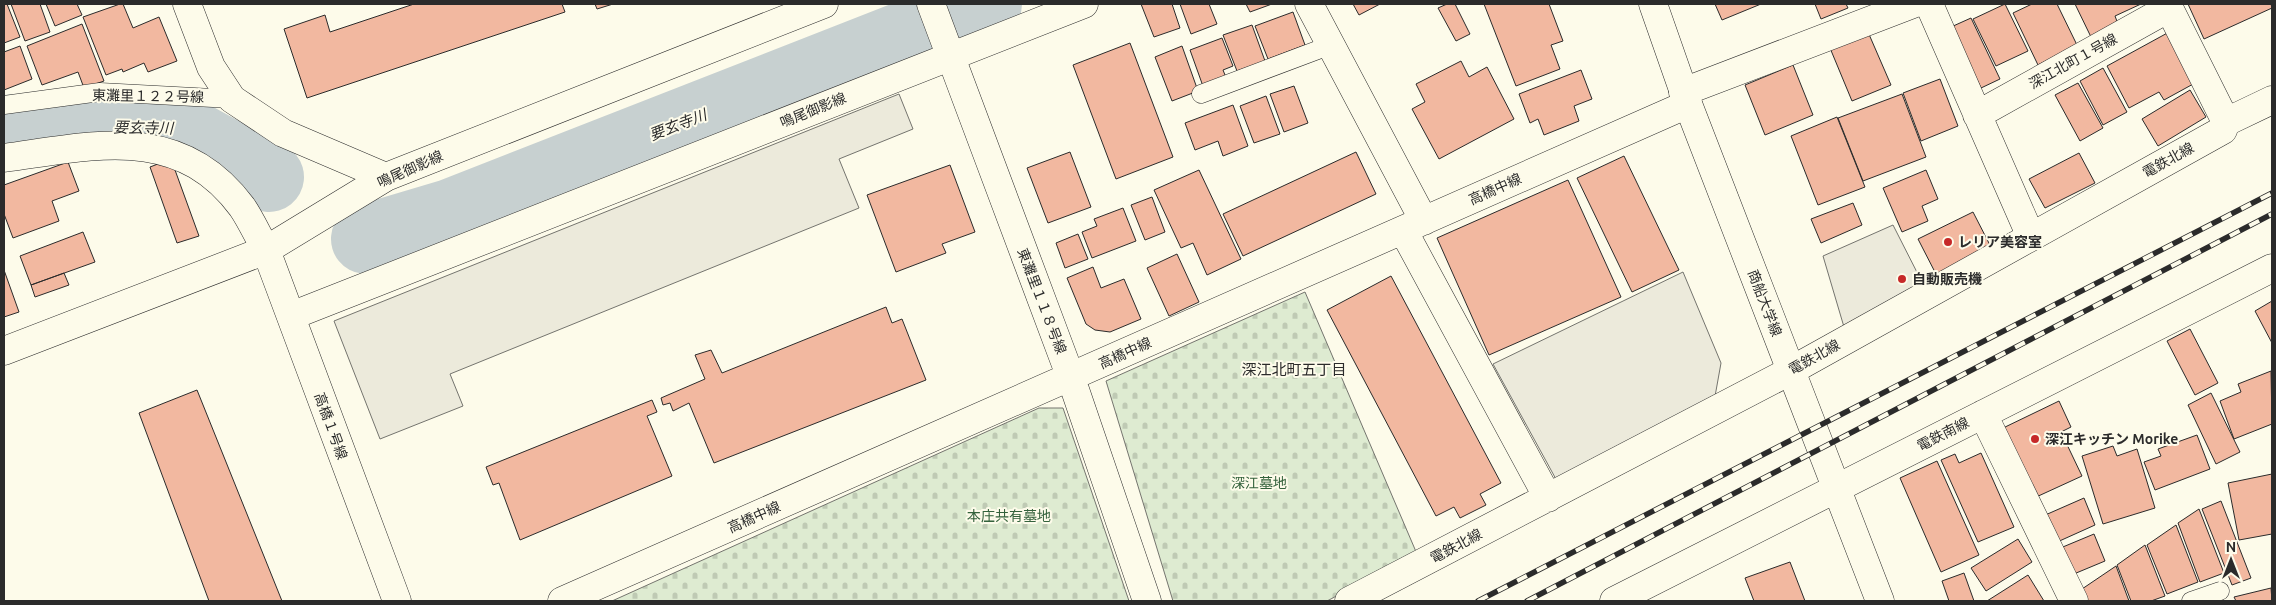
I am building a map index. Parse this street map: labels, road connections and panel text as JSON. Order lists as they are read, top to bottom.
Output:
{
  "streets": {
    "street": [
      "深江北町１号線",
      "鳴尾御影線",
      "電鉄北線",
      "高橋中線",
      "東灘里１１８号線",
      "商船大学線",
      "高橋１号線",
      "電鉄南線"
    ],
    "lane": ["東灘里１２２号線"]
  },
  "crossings": [
    ["深江北町１号線", "電鉄北線"],
    ["鳴尾御影線", "東灘里１１８号線"],
    ["鳴尾御影線", "高橋１号線"],
    ["電鉄北線", "商船大学線"],
    ["高橋中線", "東灘里１１８号線"],
    ["高橋中線", "商船大学線"],
    ["商船大学線", "電鉄南線"]
  ],
  "districts": ["深江北町五丁目"],
  "water": ["要玄寺川"],
  "parks": ["深江墓地", "本庄共有墓地"],
  "places": ["レリア美容室", "自動販売機", "深江キッチン Morike"],
  "north": "top"
}
